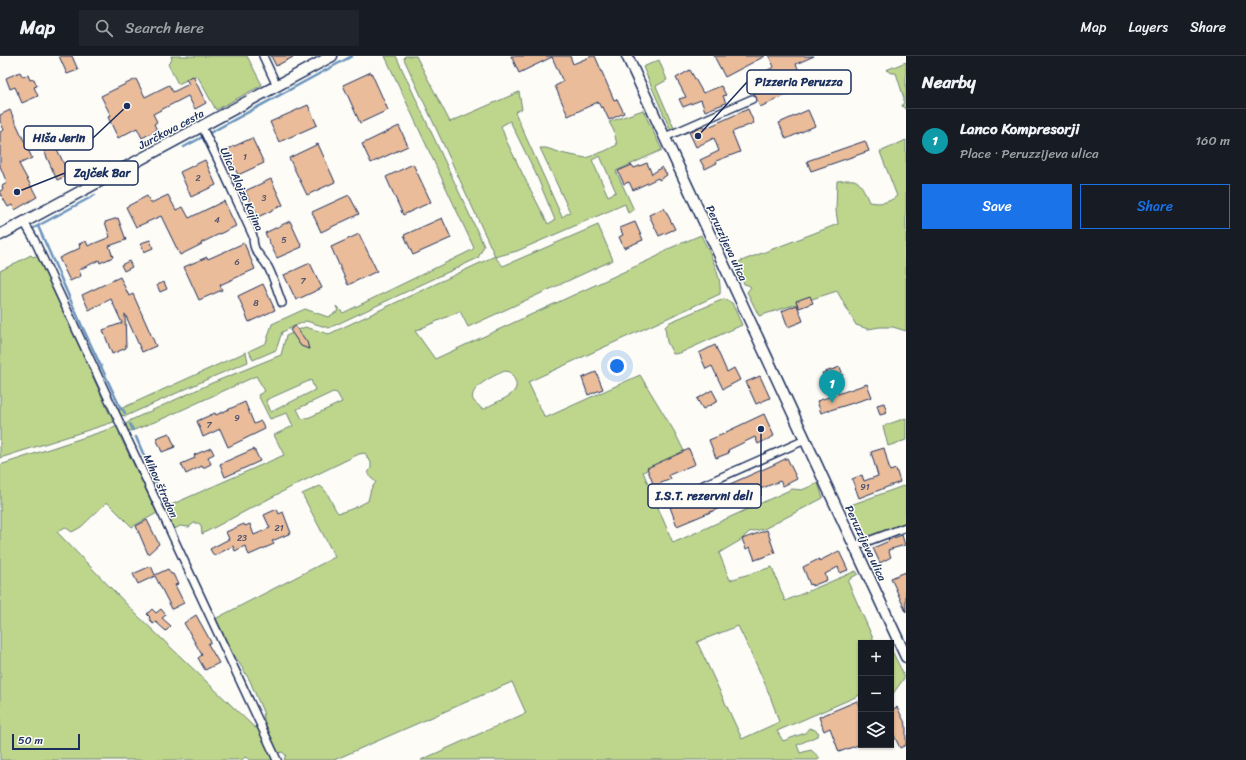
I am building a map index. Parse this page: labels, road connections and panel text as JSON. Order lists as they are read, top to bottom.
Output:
{
  "streets": {
    "main road": ["Jurčkova cesta", "Peruzzijeva ulica"],
    "street": ["Ulica Alojza Kajina", "Mihov štradon"]
  },
  "crossings": [
    ["Jurčkova cesta", "Ulica Alojza Kajina"],
    ["Jurčkova cesta", "Mihov štradon"]
  ],
  "places": [
    "Hiša Jerin",
    "Pizzeria Peruzza",
    "Zajček Bar",
    "I.S.T. rezervni deli"
  ],
  "house_numbers": [
    "1",
    "2",
    "3",
    "4",
    "5",
    "6",
    "7",
    "8",
    "9",
    "7",
    "91",
    "21",
    "23"
  ],
  "scale_bar": "50 m",
  "page": {
    "header": "Map",
    "search": "Search here",
    "nav": ["Map", "Layers", "Share"],
    "heading": "Nearby",
    "list": [
      {
        "mark": "1",
        "name": "Lanco Kompresorji",
        "note": "Place · Peruzzijeva ulica",
        "value": "160 m"
      }
    ],
    "buttons": ["Save", "Share"],
    "pins": "1",
    "map_buttons": ["+", "−"],
    "scale": "50 m"
  }
}
